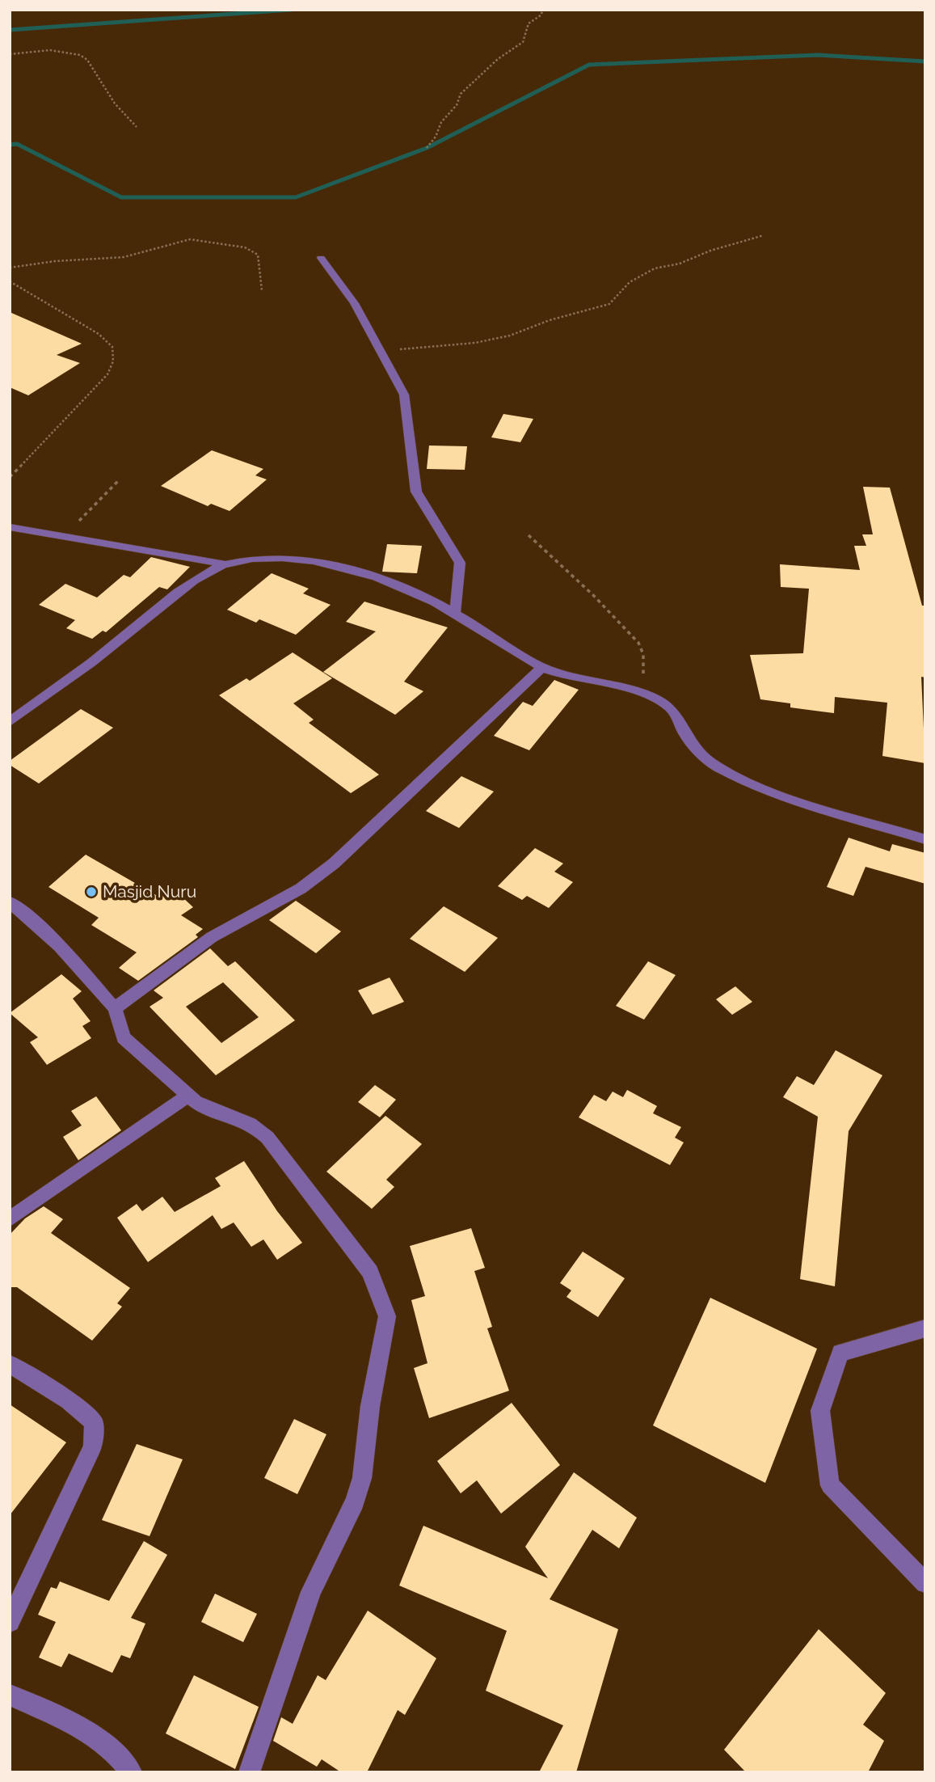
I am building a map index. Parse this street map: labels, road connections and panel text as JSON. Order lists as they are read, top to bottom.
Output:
{
  "places": ["Masjid Nuru"]
}
